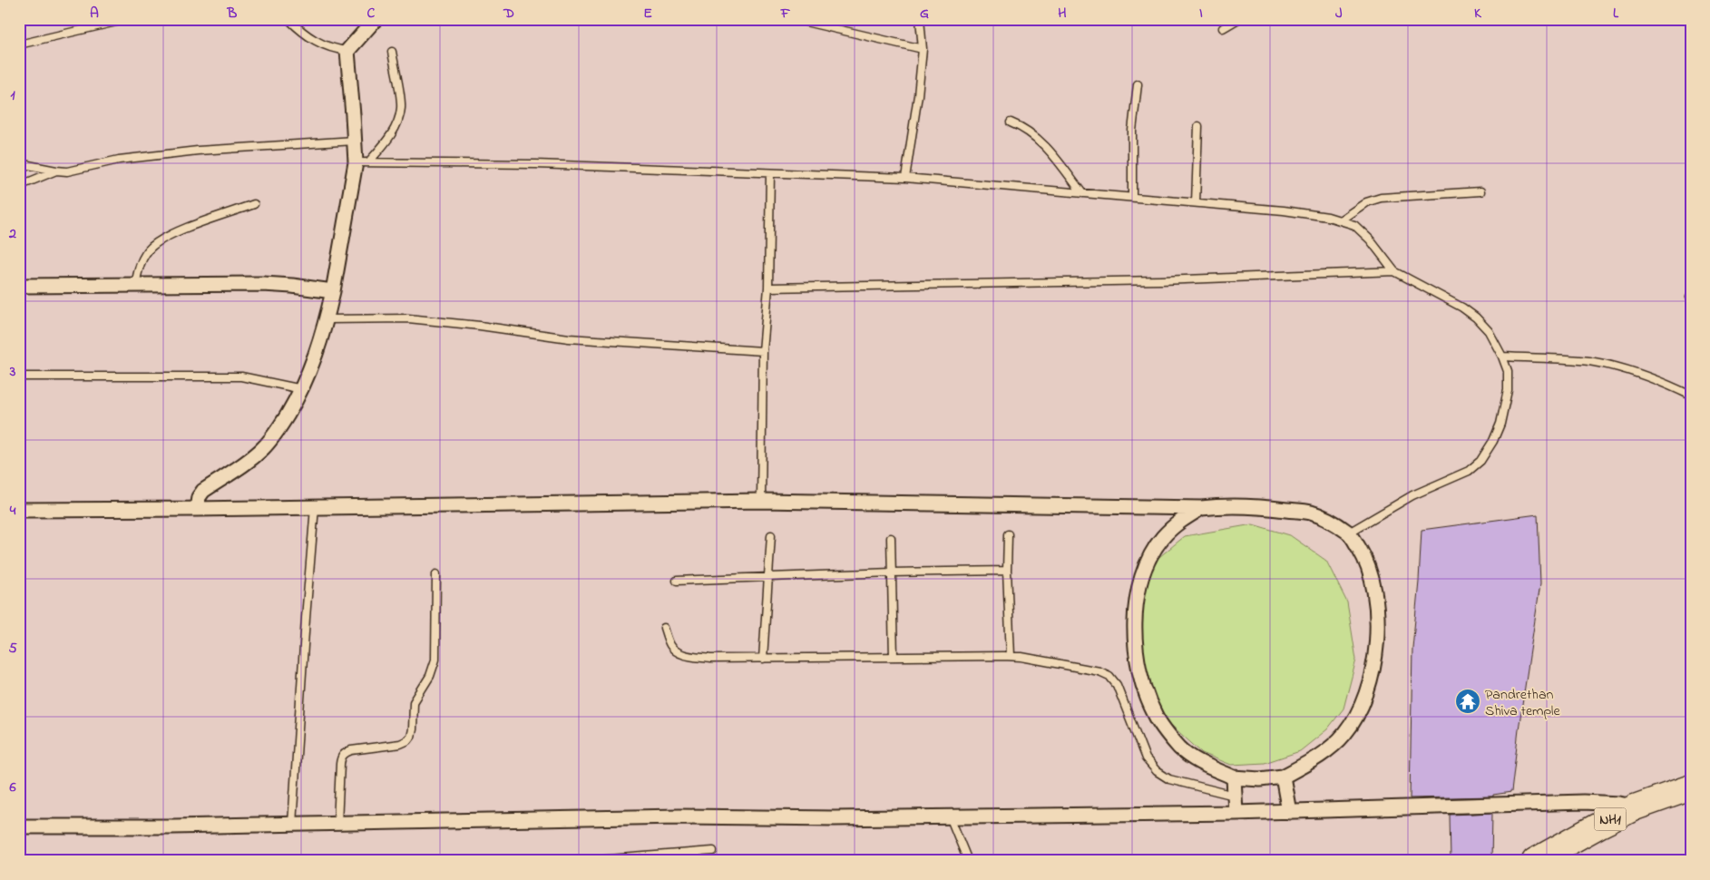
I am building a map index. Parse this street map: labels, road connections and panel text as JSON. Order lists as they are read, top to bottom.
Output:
{
  "streets": {
    "highway": ["NH1"]
  },
  "places": {
    "temple": ["Pandrethan Shiva temple"]
  },
  "grid": {
    "columns": [
      "A",
      "B",
      "C",
      "D",
      "E",
      "F",
      "G",
      "H",
      "I",
      "J",
      "K",
      "L"
    ],
    "rows": [
      "1",
      "2",
      "3",
      "4",
      "5",
      "6"
    ]
  }
}
